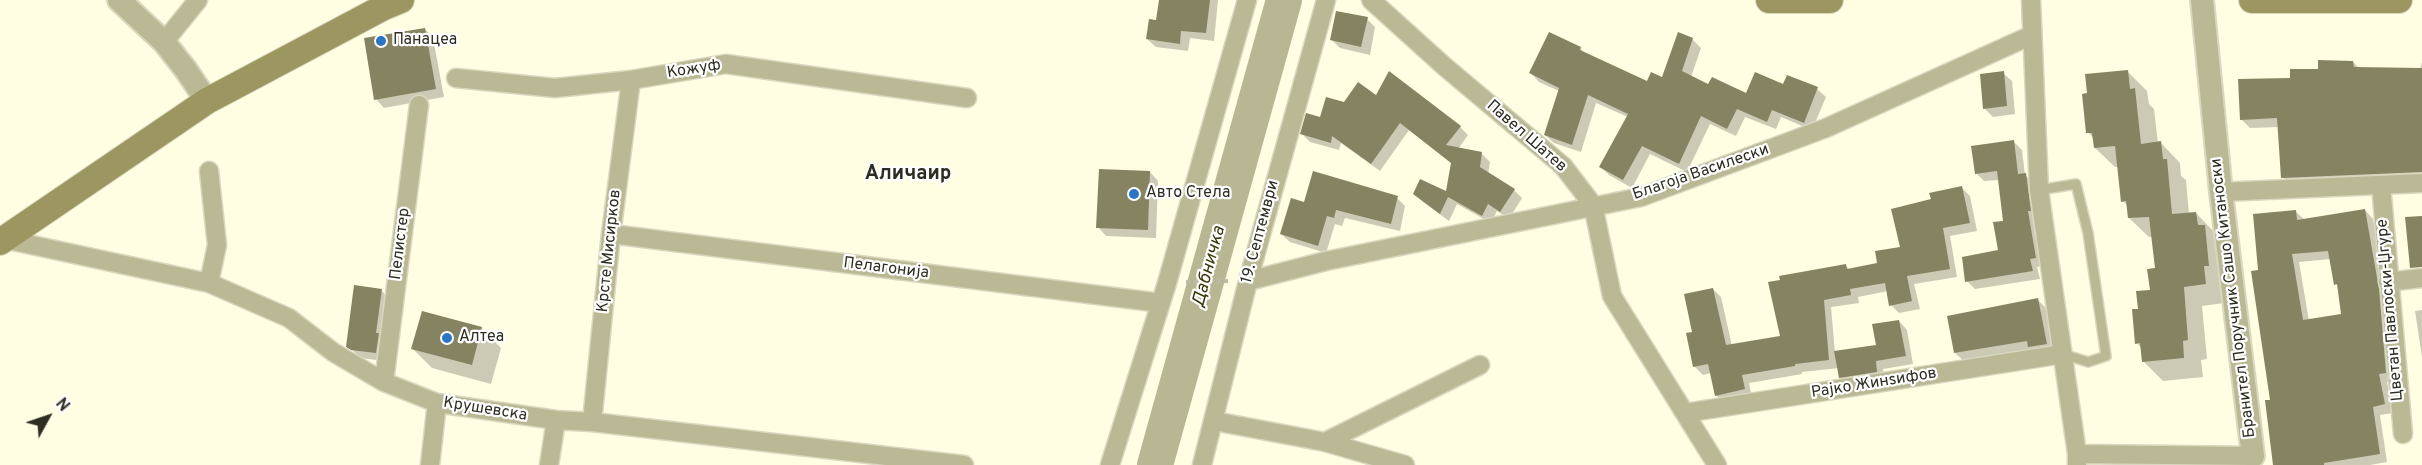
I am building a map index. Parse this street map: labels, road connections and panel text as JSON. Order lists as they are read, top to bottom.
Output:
{
  "streets": {
    "street": [
      "Кожуф",
      "Павел Шатев",
      "Благоја Василески",
      "19. Септември",
      "Пелистер",
      "Крсте Мисирков",
      "Пелагонија",
      "Бранител Поручник Сашо Китаноски",
      "Цветан Павлоски-Џгуре",
      "Рајко Жинѕифов",
      "Крушевска"
    ]
  },
  "crossings": [
    ["Кожуф", "Крсте Мисирков"],
    ["Павел Шатев", "Благоја Василески"],
    ["Павел Шатев", "Рајко Жинѕифов"],
    ["Благоја Василески", "19. Септември"],
    ["Пелистер", "Крушевска"],
    ["Крсте Мисирков", "Пелагонија"],
    ["Крсте Мисирков", "Крушевска"]
  ],
  "districts": ["Аличаир"],
  "water": ["Дабничка"],
  "places": ["Панацеа", "Авто Стела", "Алтеа"],
  "north": "top right"
}
